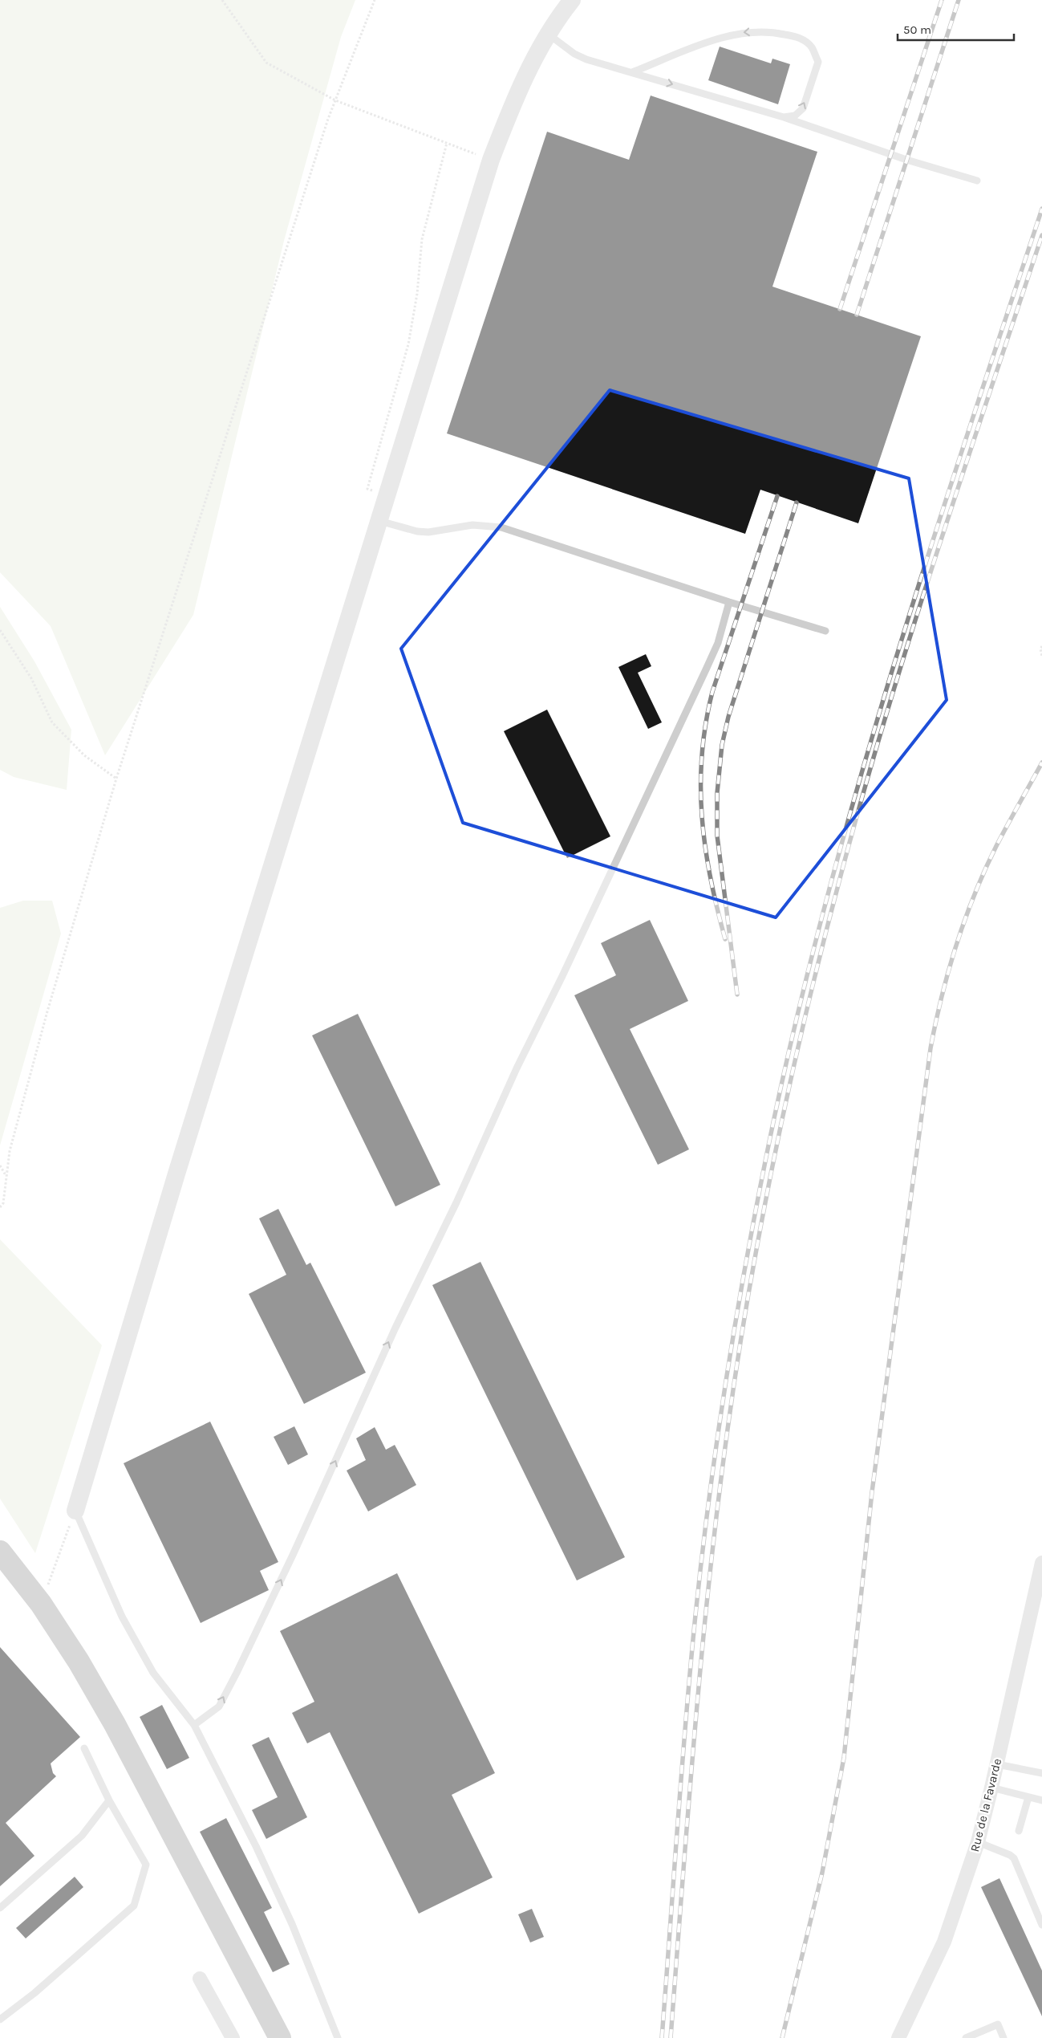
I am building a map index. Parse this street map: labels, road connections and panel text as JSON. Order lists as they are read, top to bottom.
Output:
{
  "streets": {
    "street": ["Rue de la Favarde"]
  },
  "scale_bar": "50 m"
}
